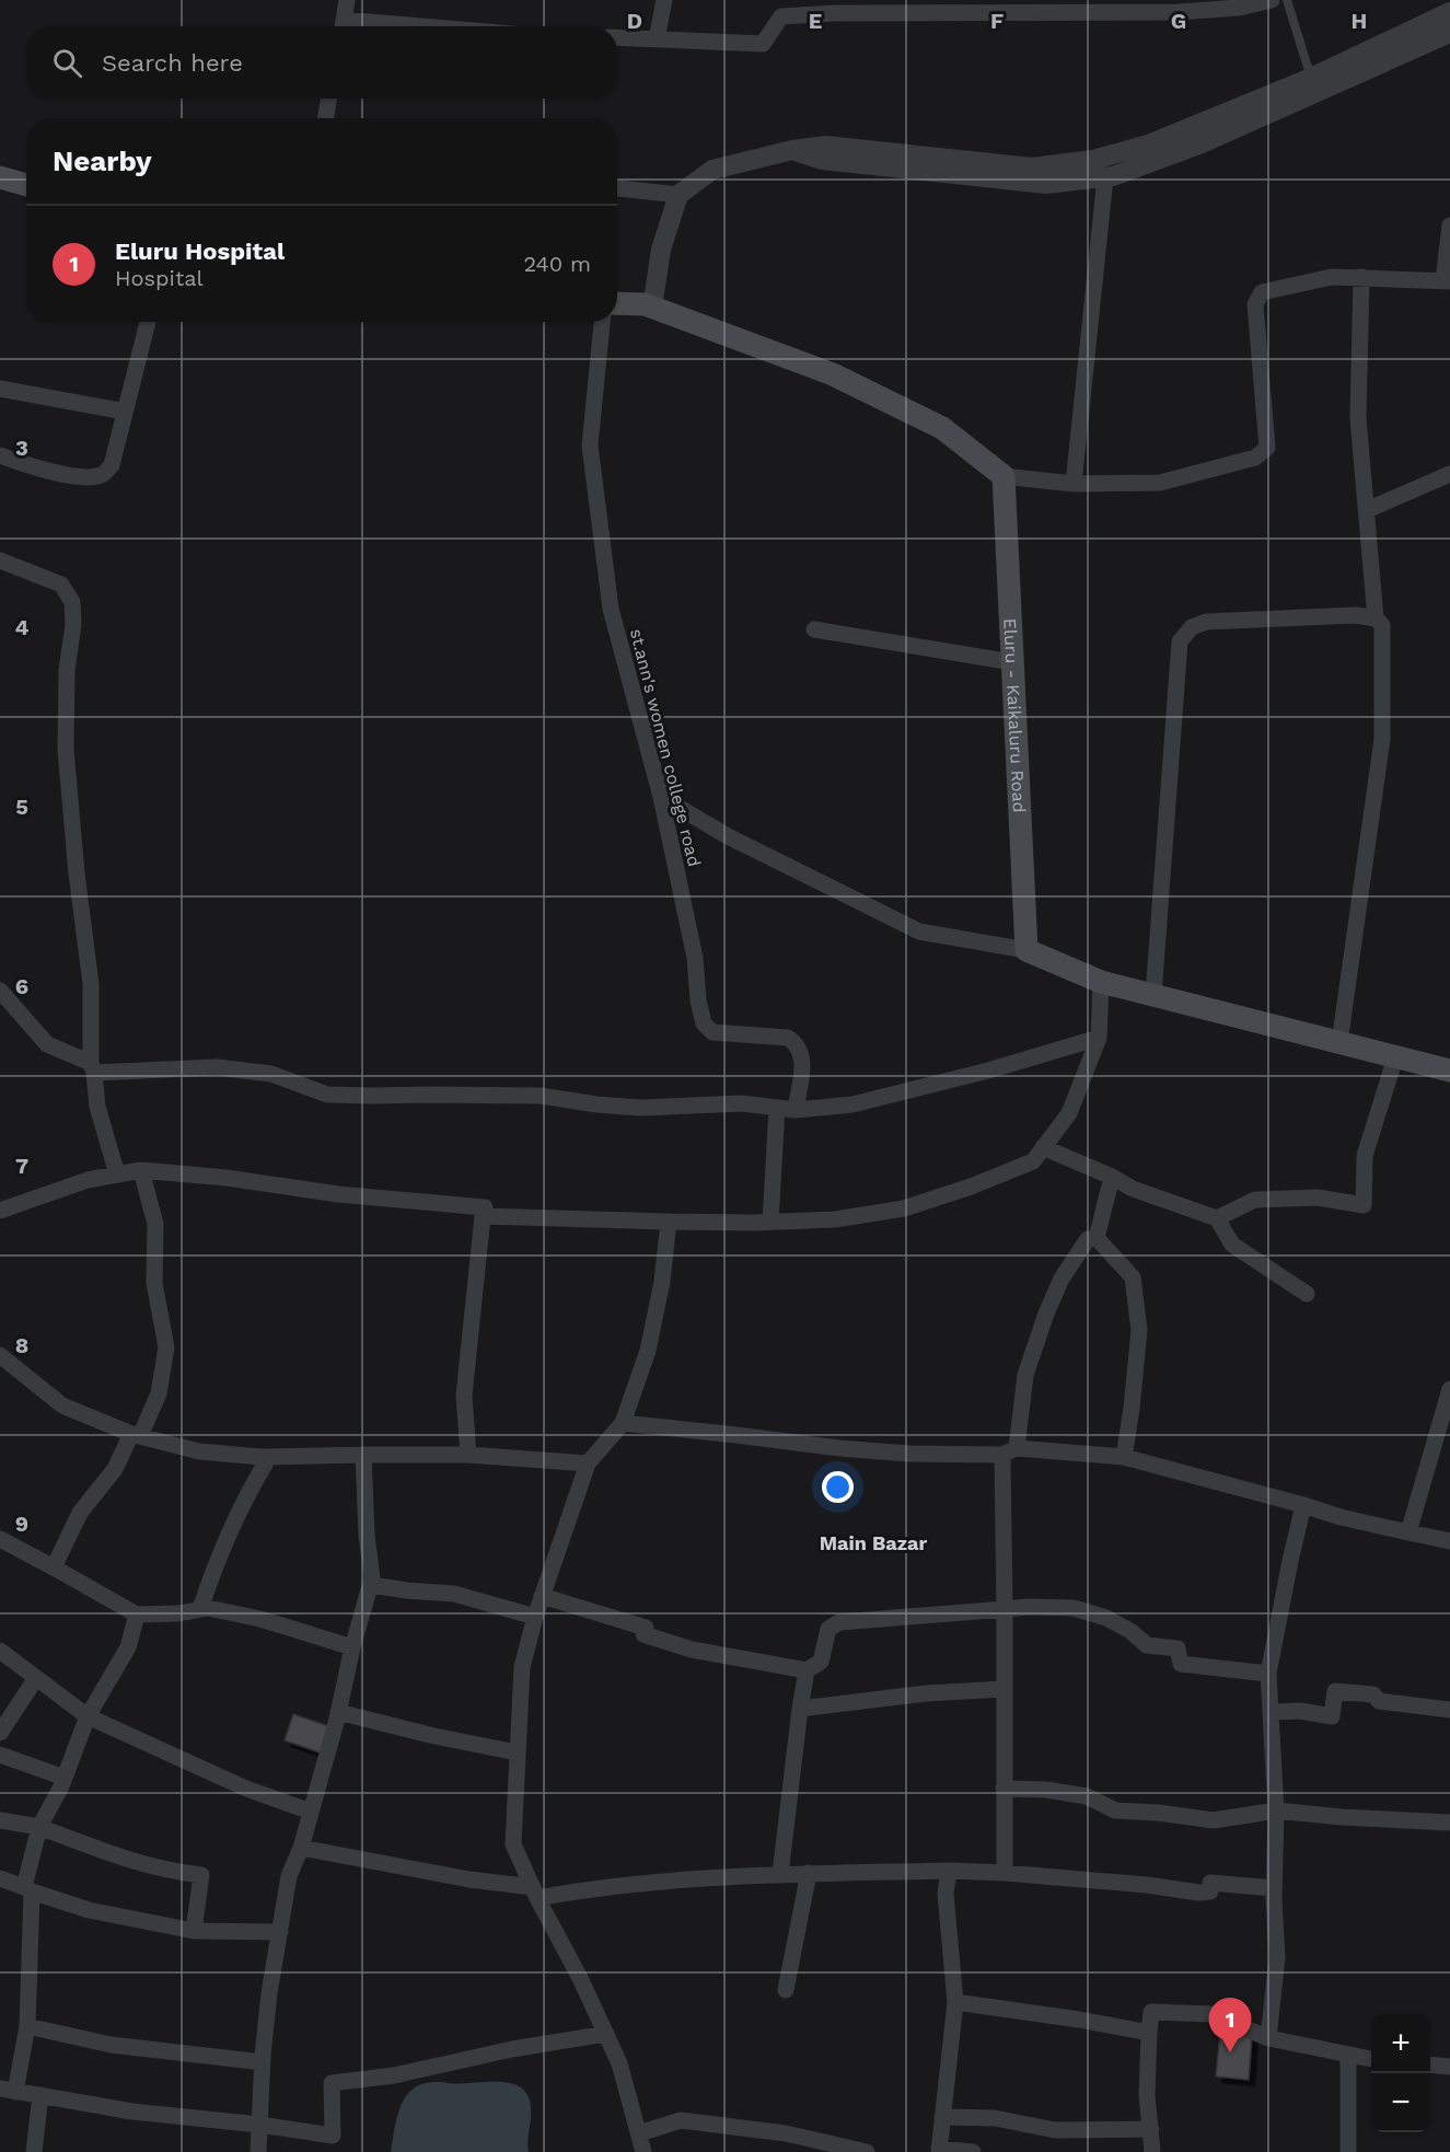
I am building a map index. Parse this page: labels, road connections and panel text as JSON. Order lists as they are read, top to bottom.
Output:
{
  "streets": {
    "main road": ["Eluru - Kaikaluru Road"],
    "street": ["st.ann's women college road"]
  },
  "districts": ["Main Bazar"],
  "page": {
    "search": "Search here",
    "heading": "Nearby",
    "list": [
      {
        "mark": "1",
        "name": "Eluru Hospital",
        "note": "Hospital",
        "value": "240 m"
      }
    ],
    "pins": "1",
    "map_buttons": ["+", "−"]
  },
  "grid": {
    "columns": [
      "D",
      "E",
      "F",
      "G",
      "H"
    ],
    "rows": [
      "3",
      "4",
      "5",
      "6",
      "7",
      "8",
      "9"
    ]
  }
}
